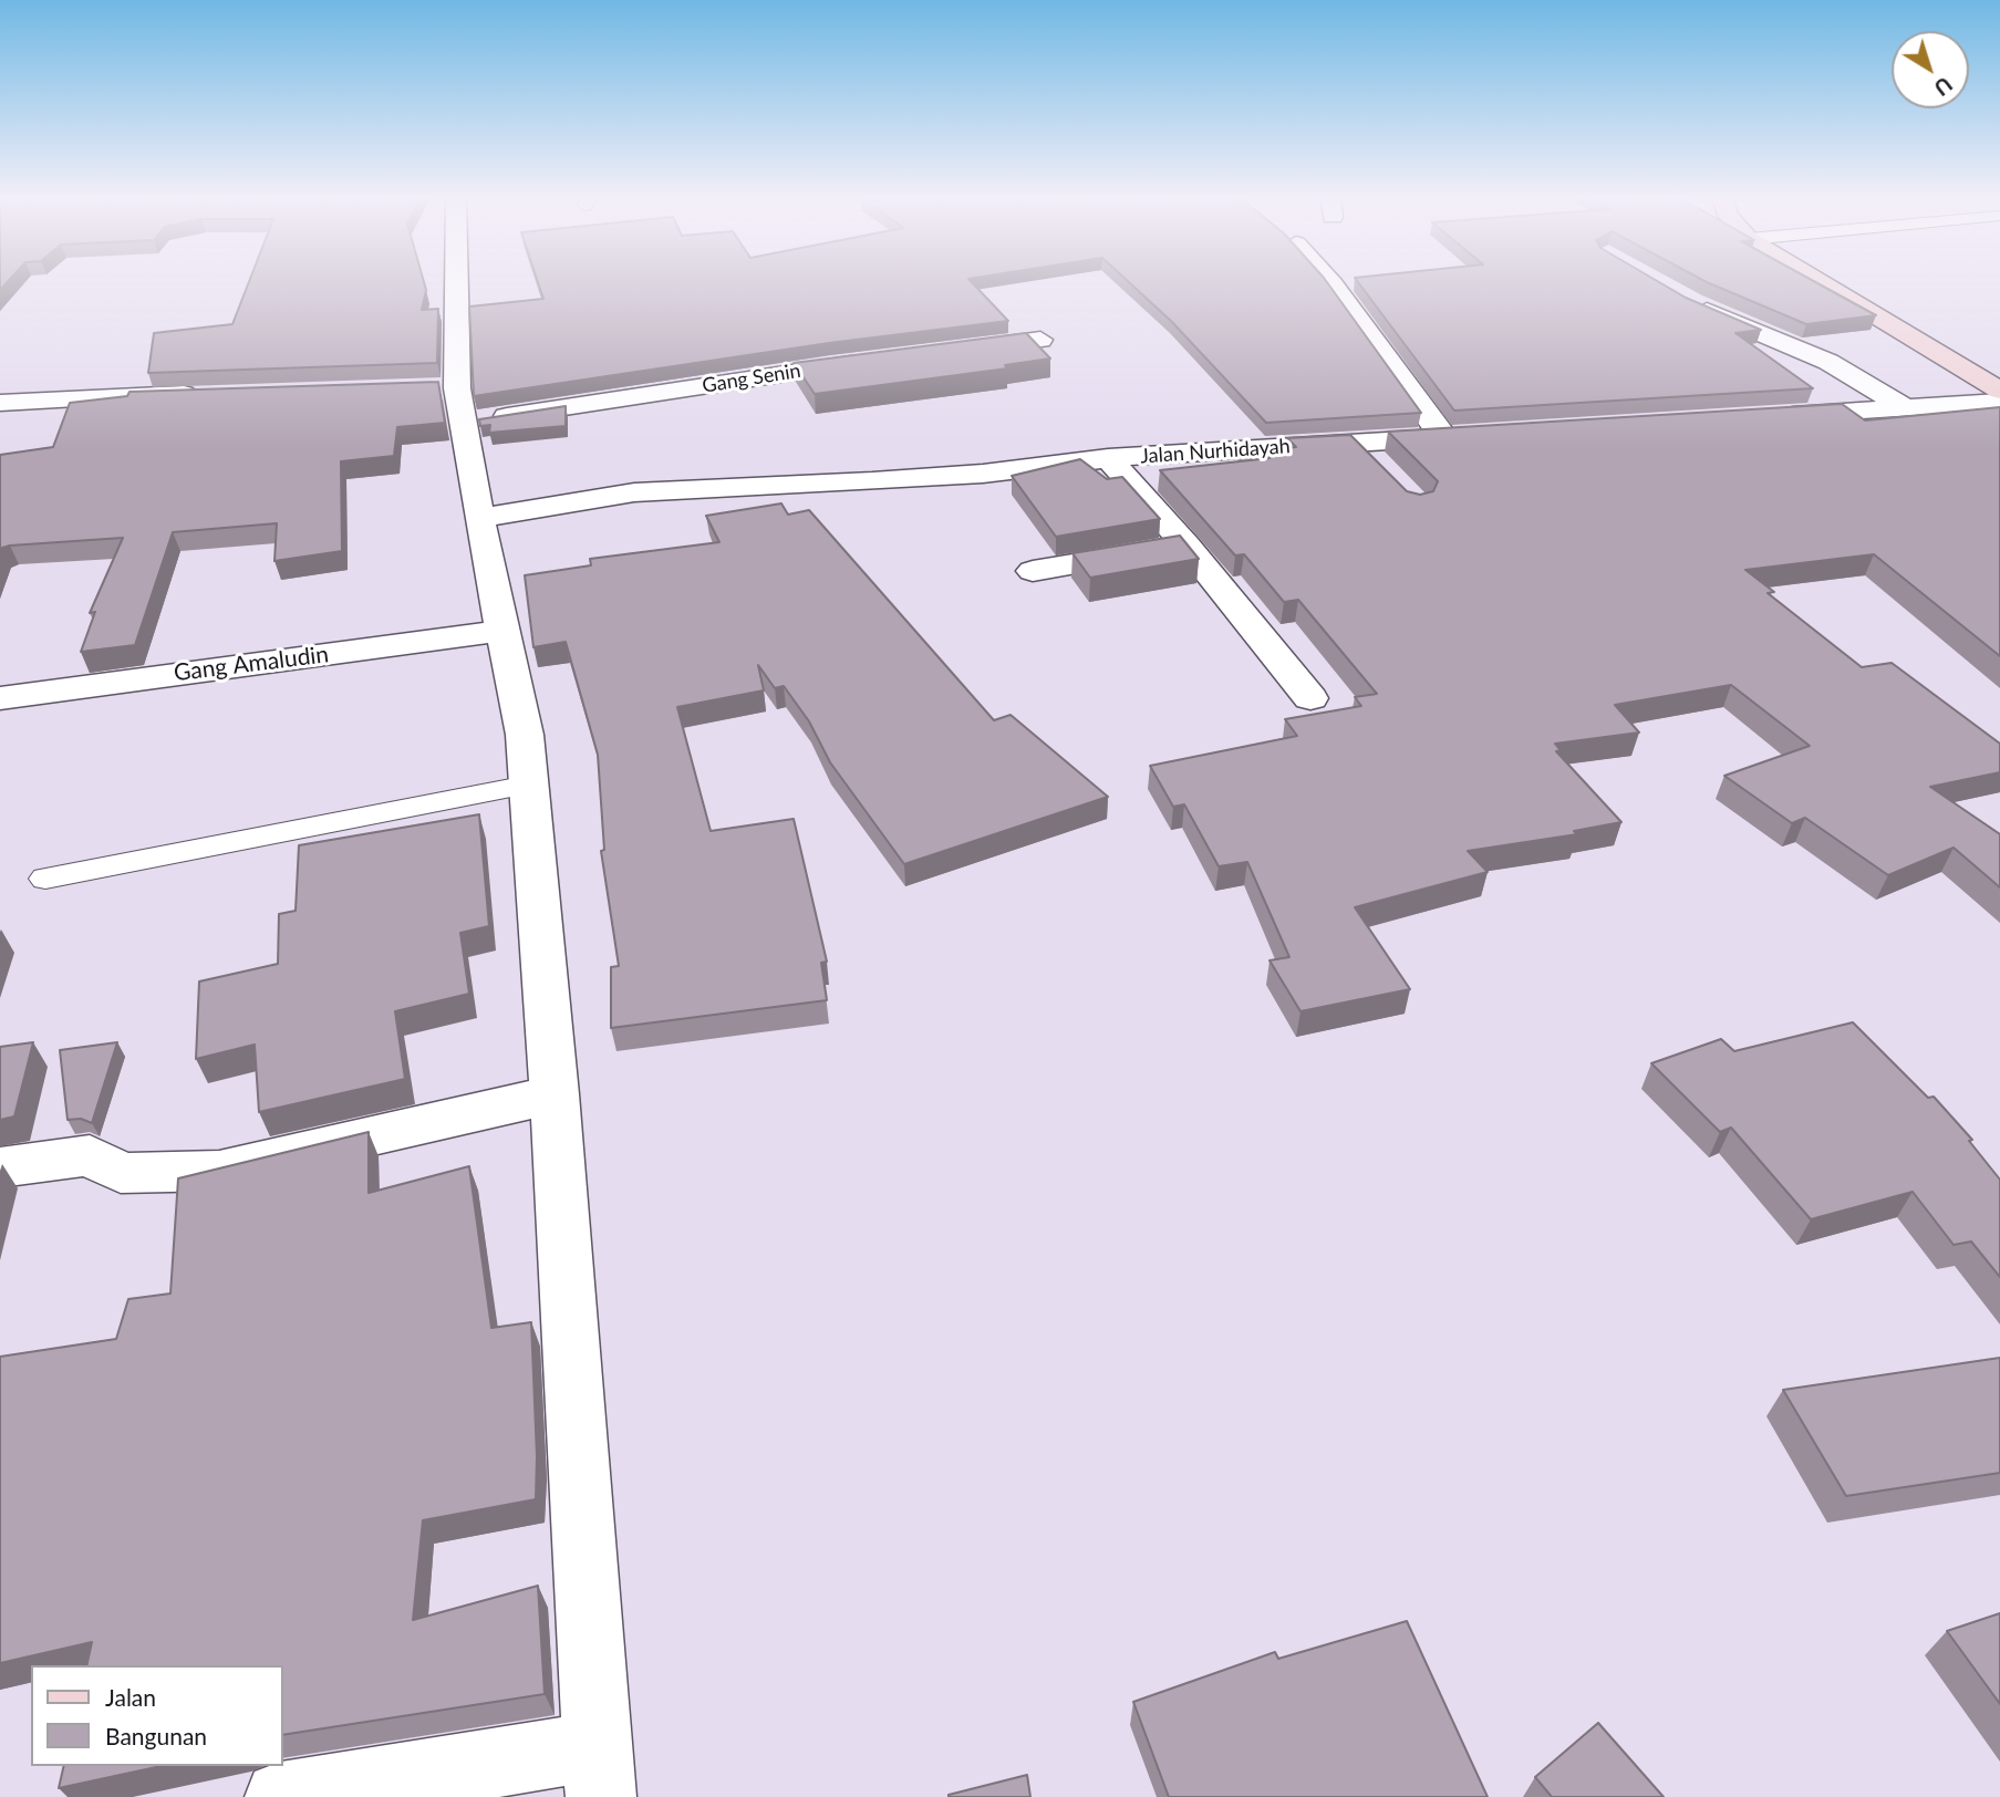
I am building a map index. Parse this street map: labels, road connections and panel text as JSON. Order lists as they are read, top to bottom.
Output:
{
  "streets": {
    "street": ["Gang Senin", "Jalan Nurhidayah", "Gang Amaludin"]
  },
  "legend": ["Jalan", "Bangunan"],
  "north": "bottom right"
}
